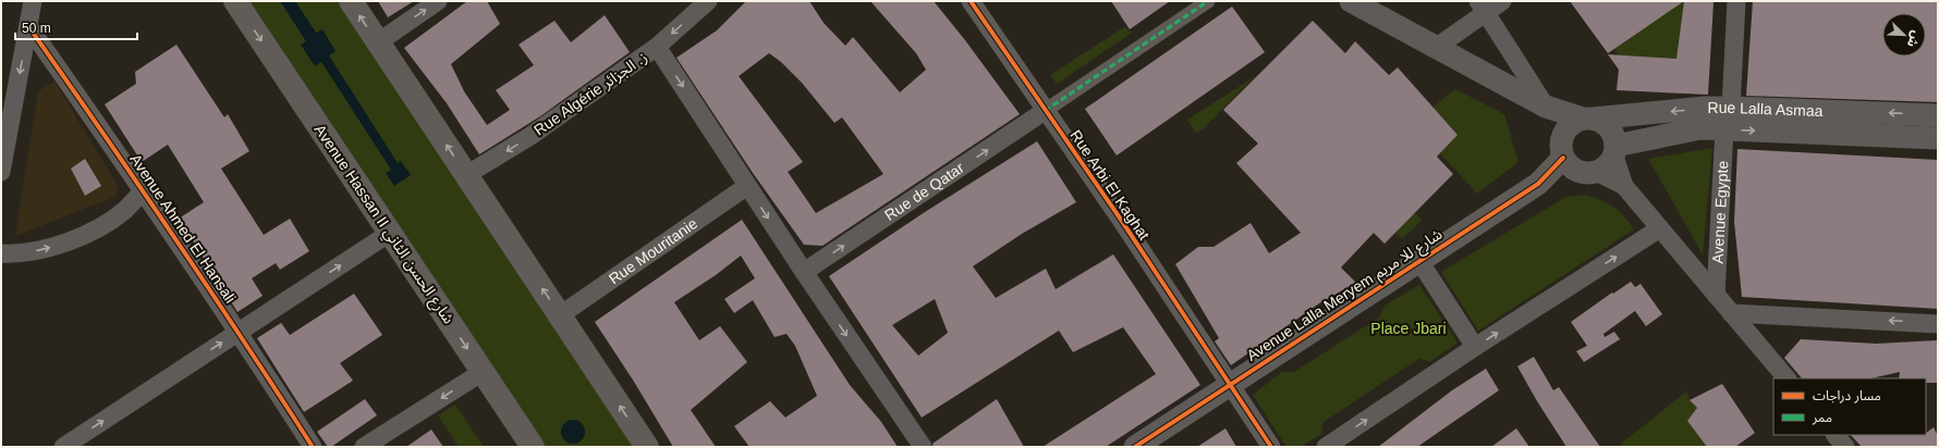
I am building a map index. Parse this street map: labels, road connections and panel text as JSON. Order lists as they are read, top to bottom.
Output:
{
  "streets": {
    "main road": ["Avenue Hassan II شارع الحسن الثاني"],
    "street": [
      "Rue Algérie ز. الجزائر",
      "Rue Lalla Asmaa",
      "Rue Arbi El Kaghat",
      "Rue de Qatar",
      "Avenue Egypte",
      "Avenue Ahmed El Hansali",
      "Rue Mouritanie",
      "Avenue Lalla Meryem شارع للا مريم"
    ]
  },
  "crossings": [
    ["Rue Lalla Asmaa", "Avenue Egypte"],
    ["Rue Lalla Asmaa", "Avenue Lalla Meryem شارع للا مريم"],
    ["Rue Arbi El Kaghat", "Rue de Qatar"],
    ["Rue Arbi El Kaghat", "Avenue Lalla Meryem شارع للا مريم"],
    ["Avenue Egypte", "Avenue Lalla Meryem شارع للا مريم"]
  ],
  "one_way": ["Rue Algérie ز. الجزائر", "Rue de Qatar"],
  "parks": ["Place Jbari"],
  "legend": ["مسار دراجات", "ممر"],
  "scale_bar": "50 m",
  "north": "bottom right"
}
